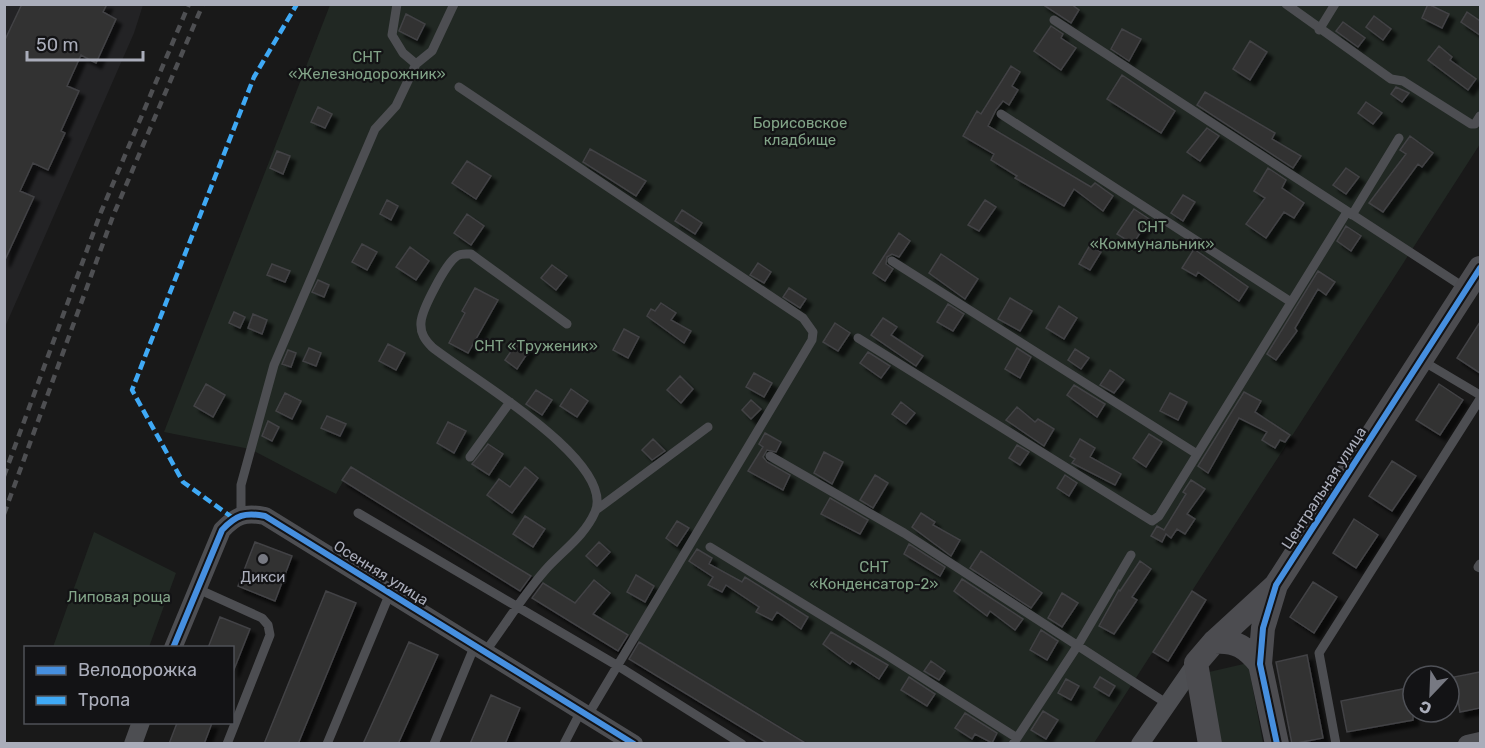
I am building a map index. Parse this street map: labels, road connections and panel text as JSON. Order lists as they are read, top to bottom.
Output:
{
  "streets": {
    "street": ["Центральная улица", "Осенняя улица"]
  },
  "parks": [
    "СНТ «Железнодорожник»",
    "Борисовское кладбище",
    "СНТ «Коммунальник»",
    "СНТ «Труженик»",
    "СНТ «Конденсатор-2»",
    "Липовая роща"
  ],
  "places": ["Дикси"],
  "legend": ["Велодорожка", "Тропа"],
  "scale_bar": "50 m",
  "north": "bottom left"
}
